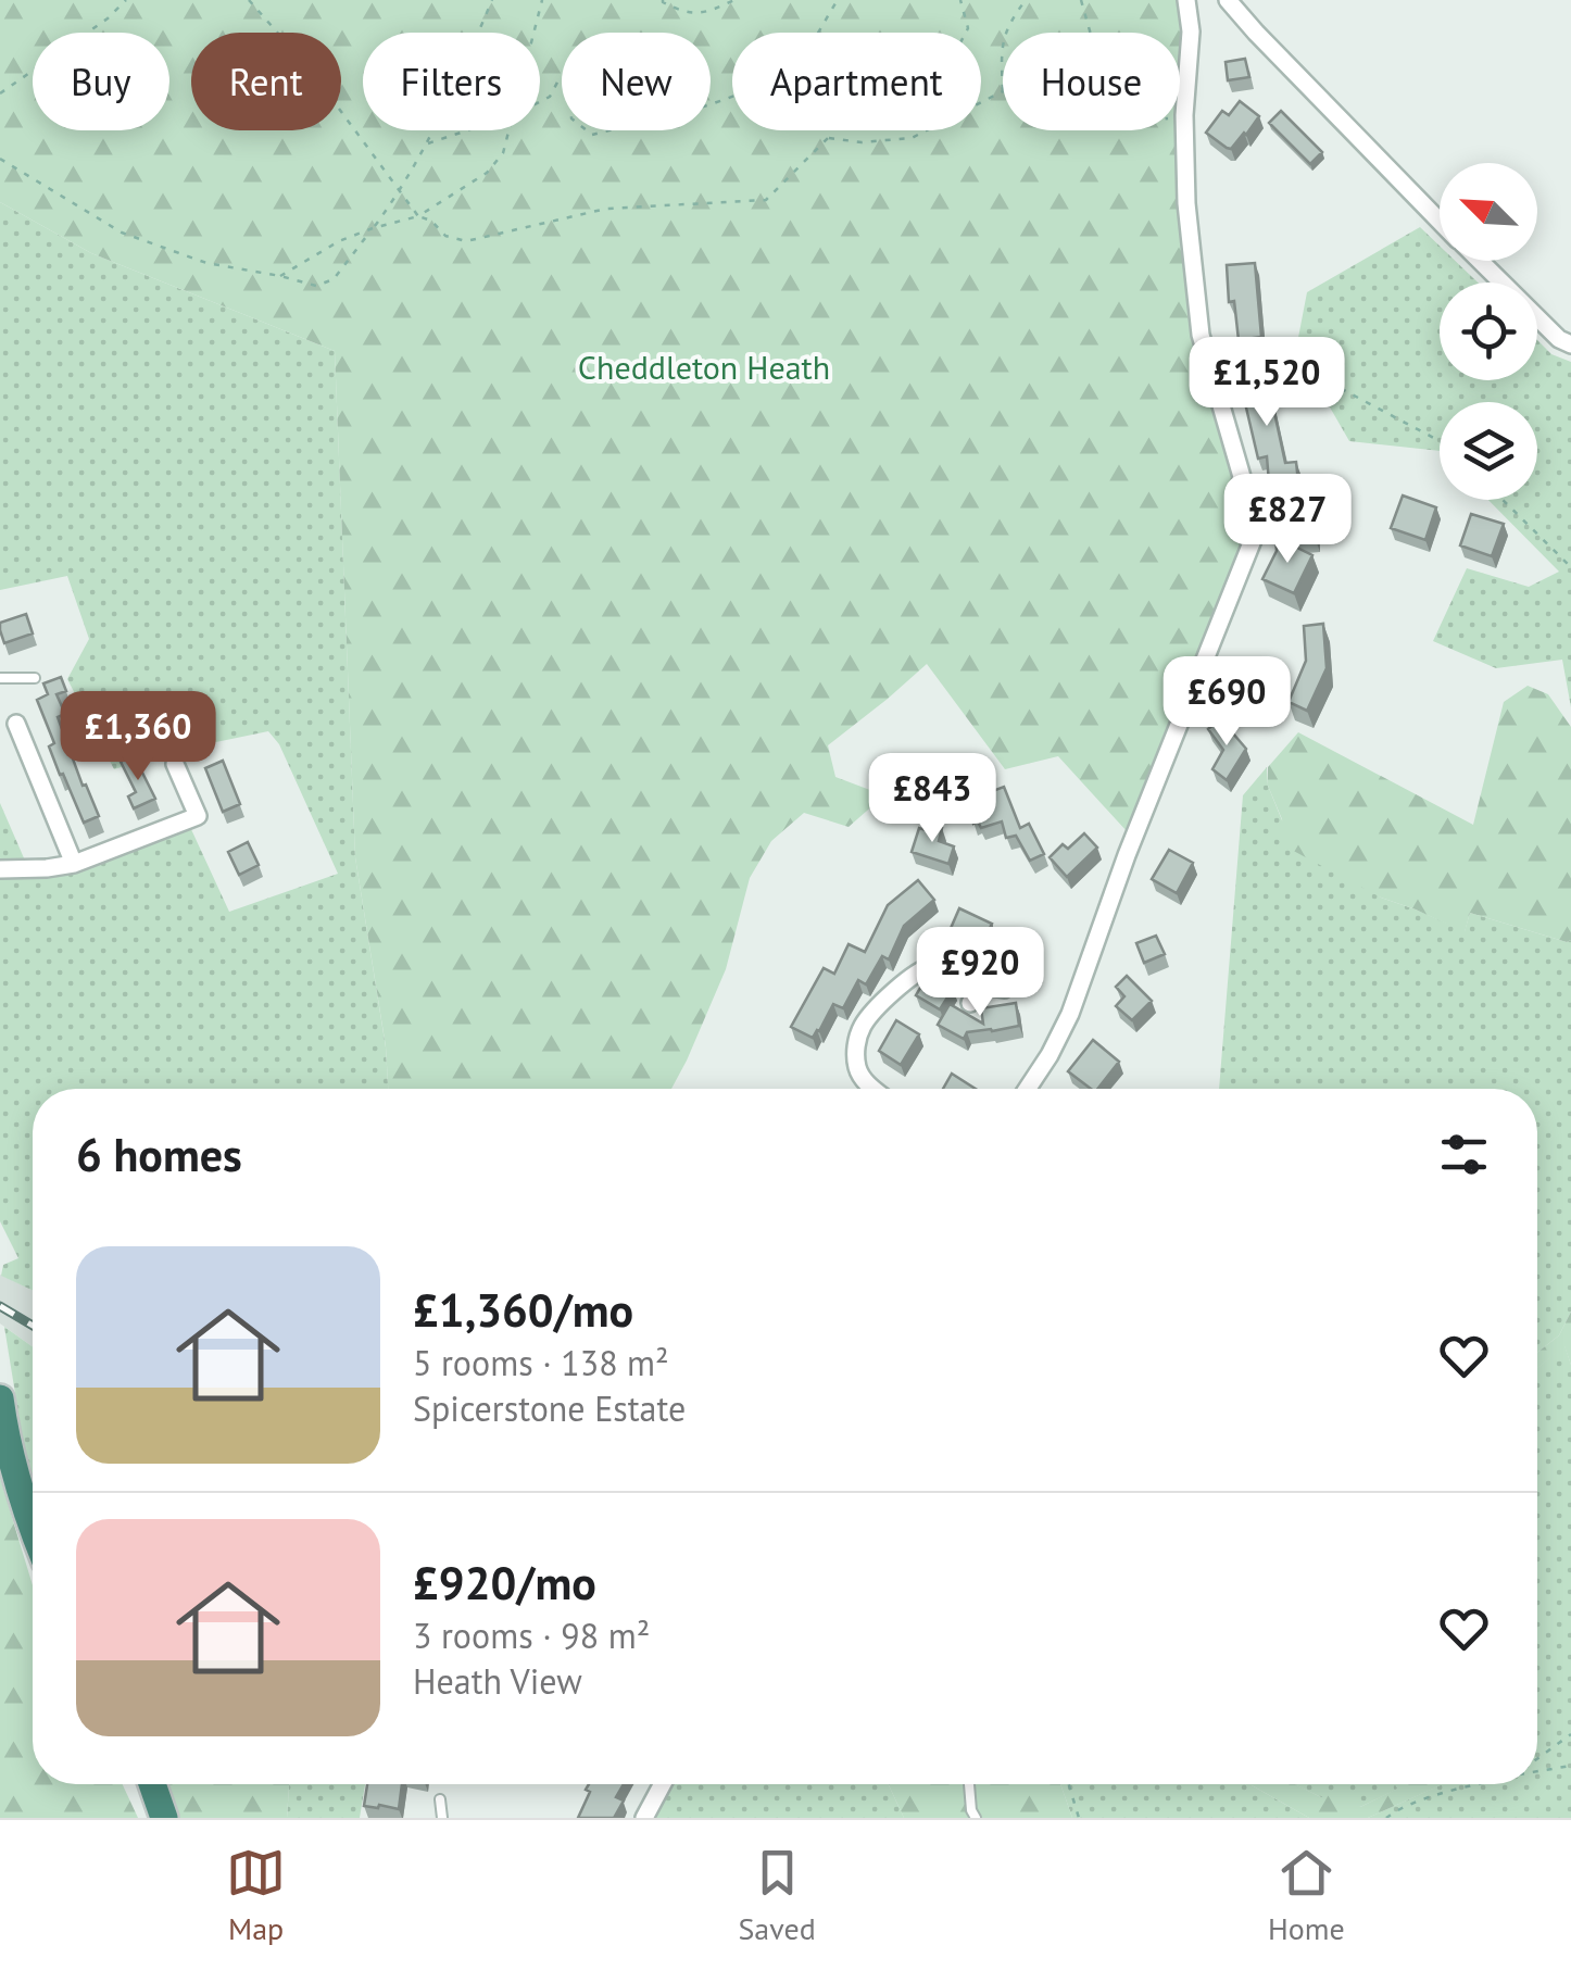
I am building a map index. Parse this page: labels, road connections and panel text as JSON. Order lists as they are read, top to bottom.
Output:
{
  "parks": ["Cheddleton Heath"],
  "north": "top left",
  "page": {
    "chip": [
      "Buy",
      "Rent",
      "Filters",
      "New",
      "Apartment",
      "House"
    ],
    "price": [
      "£1,520",
      "£827",
      "£690",
      "£1,360",
      "£843",
      "£920"
    ],
    "heading": "6 homes",
    "list": [
      {
        "name": "£1,360/mo",
        "note": "5 rooms · 138 m² · Spicerstone Estate"
      },
      {
        "name": "£920/mo",
        "note": "3 rooms · 98 m² · Heath View"
      }
    ],
    "tabs": ["Map", "Saved", "Home"]
  }
}
